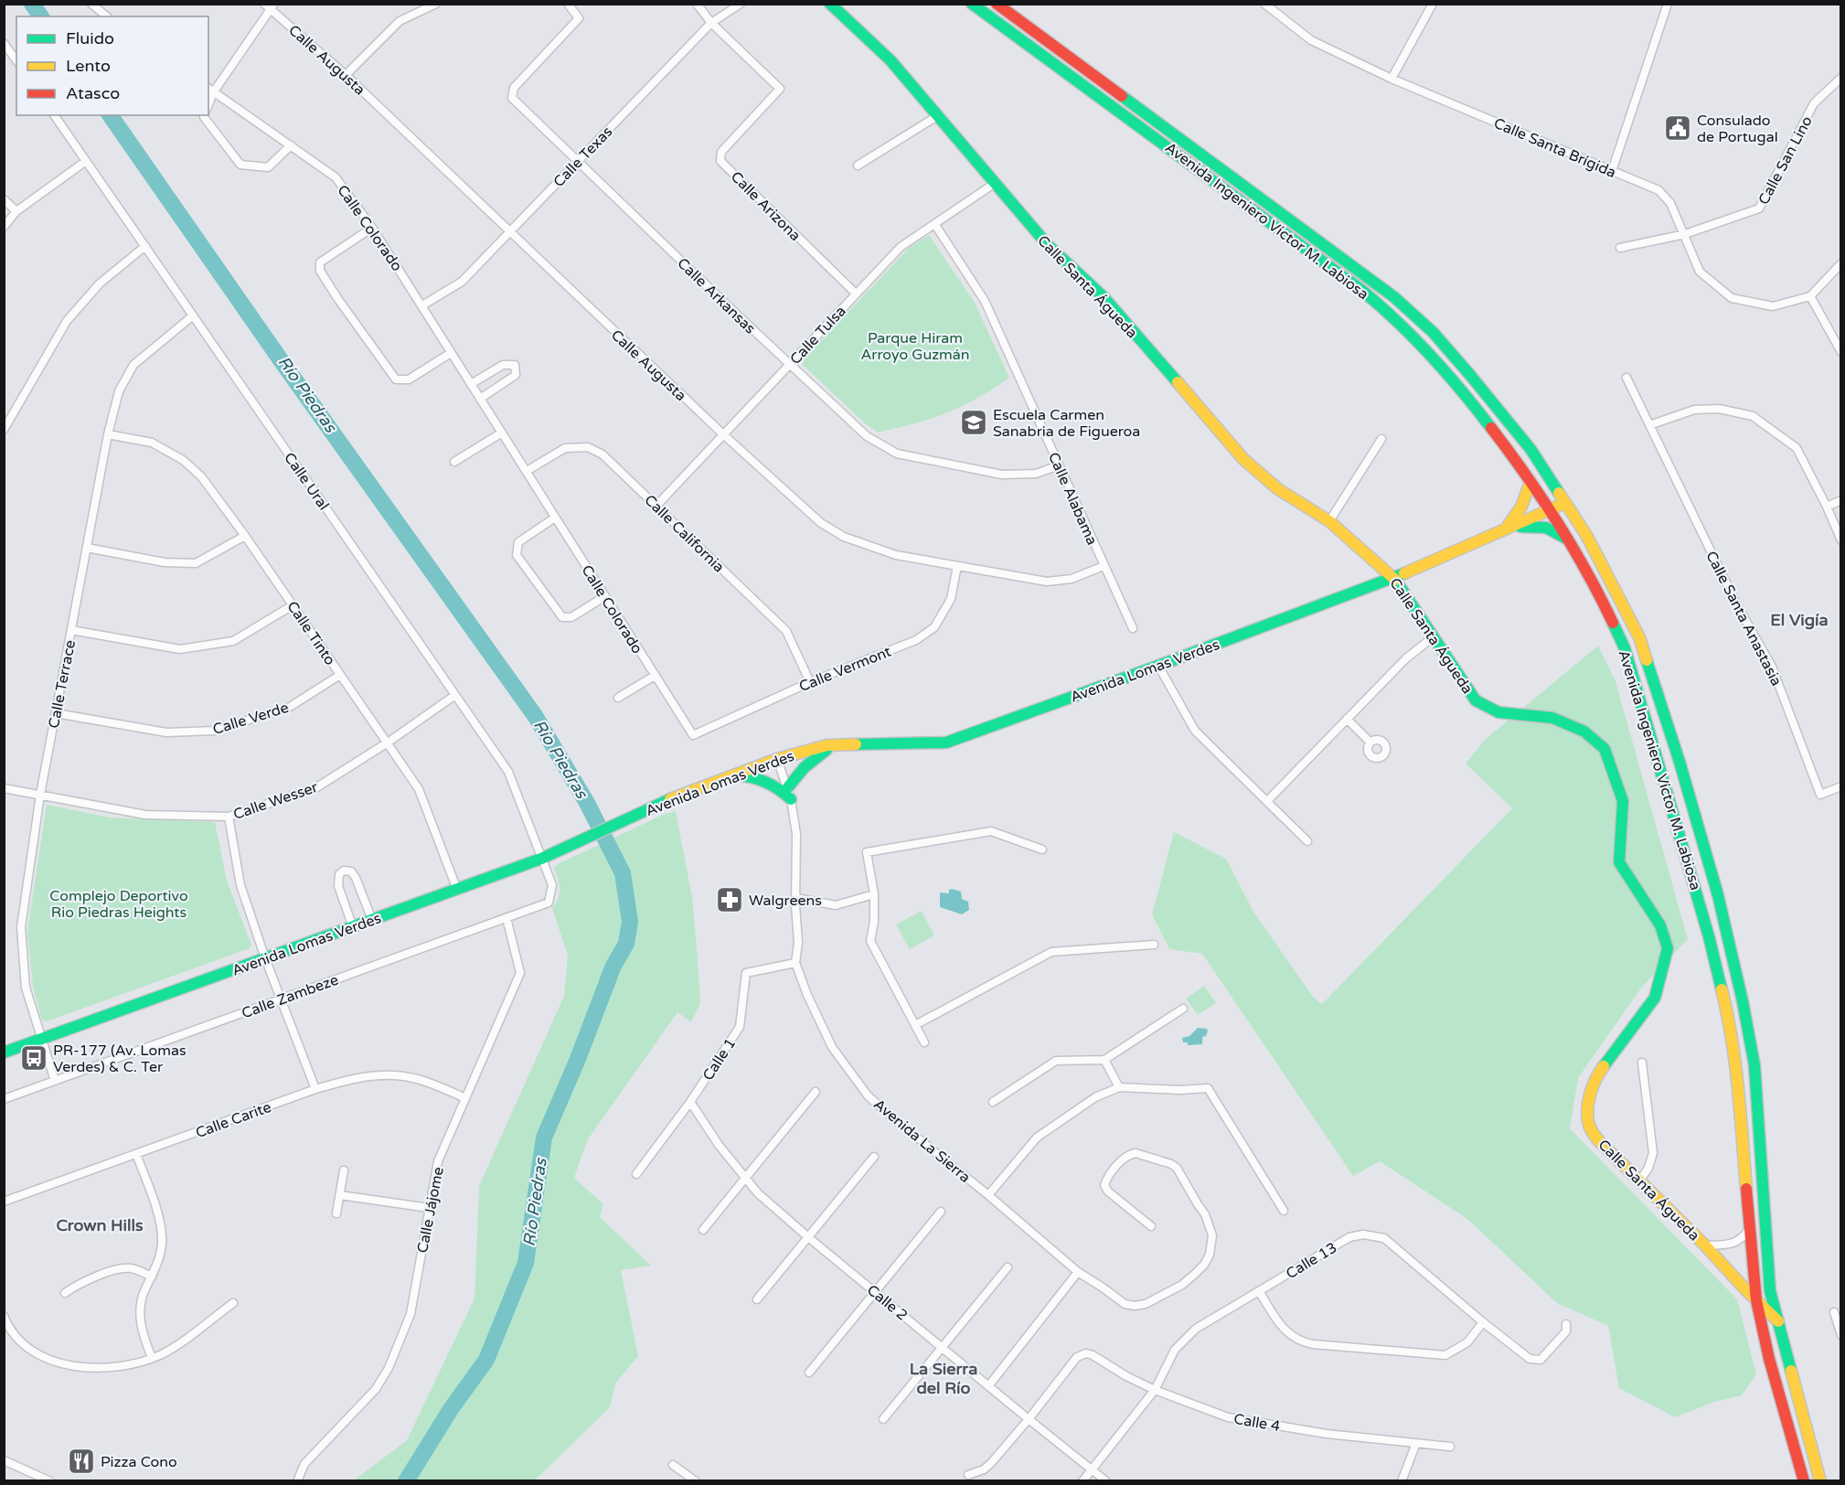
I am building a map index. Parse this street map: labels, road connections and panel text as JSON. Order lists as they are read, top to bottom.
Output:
{
  "streets": {
    "main road": ["Avenida Ingeniero Víctor M. Labiosa", "Calle Santa Águeda", "Avenida Lomas Verdes"],
    "street": [
      "Calle Augusta",
      "Calle Santa Brígida",
      "Calle Texas",
      "Calle San Lino",
      "Calle Arizona",
      "Calle Colorado",
      "Calle Arkansas",
      "Calle Tulsa",
      "Calle Ural",
      "Calle Alabama",
      "Calle California",
      "Calle Santa Anastasia",
      "Calle Tinto",
      "Calle Vermont",
      "Calle Terrace",
      "Calle Verde",
      "Calle Wesser",
      "Calle Zambeze",
      "Calle 1",
      "Calle Carite",
      "Avenida La Sierra",
      "Calle Jájome",
      "Calle 13",
      "Calle 2",
      "Calle 4"
    ]
  },
  "crossings": [
    ["Calle Augusta", "Calle Texas"],
    ["Calle Augusta", "Calle Tulsa"],
    ["Calle Augusta", "Calle Alabama"],
    ["Calle Augusta", "Calle Vermont"],
    ["Calle Santa Brígida", "Calle San Lino"],
    ["Calle Texas", "Calle Arizona"],
    ["Calle Texas", "Calle Colorado"],
    ["Calle Texas", "Calle Arkansas"],
    ["Calle Arizona", "Calle Tulsa"],
    ["Avenida Ingeniero Víctor M. Labiosa", "Calle Santa Águeda"],
    ["Avenida Ingeniero Víctor M. Labiosa", "Avenida Lomas Verdes"],
    ["Calle Colorado", "Calle California"],
    ["Calle Colorado", "Calle Vermont"],
    ["Calle Santa Águeda", "Calle Tulsa"],
    ["Calle Santa Águeda", "Avenida Lomas Verdes"],
    ["Calle Arkansas", "Calle Tulsa"],
    ["Calle Arkansas", "Calle Alabama"],
    ["Calle Tulsa", "Calle Alabama"],
    ["Calle Tulsa", "Calle California"],
    ["Calle Ural", "Avenida Lomas Verdes"],
    ["Calle Ural", "Calle Terrace"],
    ["Calle Ural", "Calle Wesser"],
    ["Calle Ural", "Calle Zambeze"],
    ["Calle California", "Calle Vermont"],
    ["Calle Tinto", "Avenida Lomas Verdes"],
    ["Calle Tinto", "Calle Terrace"],
    ["Calle Tinto", "Calle Verde"],
    ["Calle Tinto", "Calle Wesser"],
    ["Avenida Lomas Verdes", "Calle Terrace"],
    ["Avenida Lomas Verdes", "Avenida La Sierra"],
    ["Calle Terrace", "Calle Verde"],
    ["Calle Terrace", "Calle Wesser"],
    ["Calle Terrace", "Calle Zambeze"],
    ["Calle Zambeze", "Calle Jájome"],
    ["Calle 1", "Avenida La Sierra"],
    ["Calle 1", "Calle 2"],
    ["Calle Carite", "Calle Jájome"],
    ["Calle 13", "Calle 2"],
    ["Calle 13", "Calle 4"],
    ["Calle 2", "Calle 4"]
  ],
  "districts": ["El Vigía", "Crown Hills", "La Sierra del Río"],
  "water": ["Río Piedras"],
  "parks": ["Parque Hiram Arroyo Guzmán", "Complejo Deportivo Rio Piedras Heights"],
  "places": {
    "public building": ["Consulado de Portugal"],
    "school or university": ["Escuela Carmen Sanabria de Figueroa"],
    "pharmacy": ["Walgreens"],
    "bus stop": ["PR-177 (Av. Lomas Verdes) & C. Ter"],
    "restaurant": ["Pizza Cono"]
  },
  "legend": ["Fluido", "Lento", "Atasco"]
}
